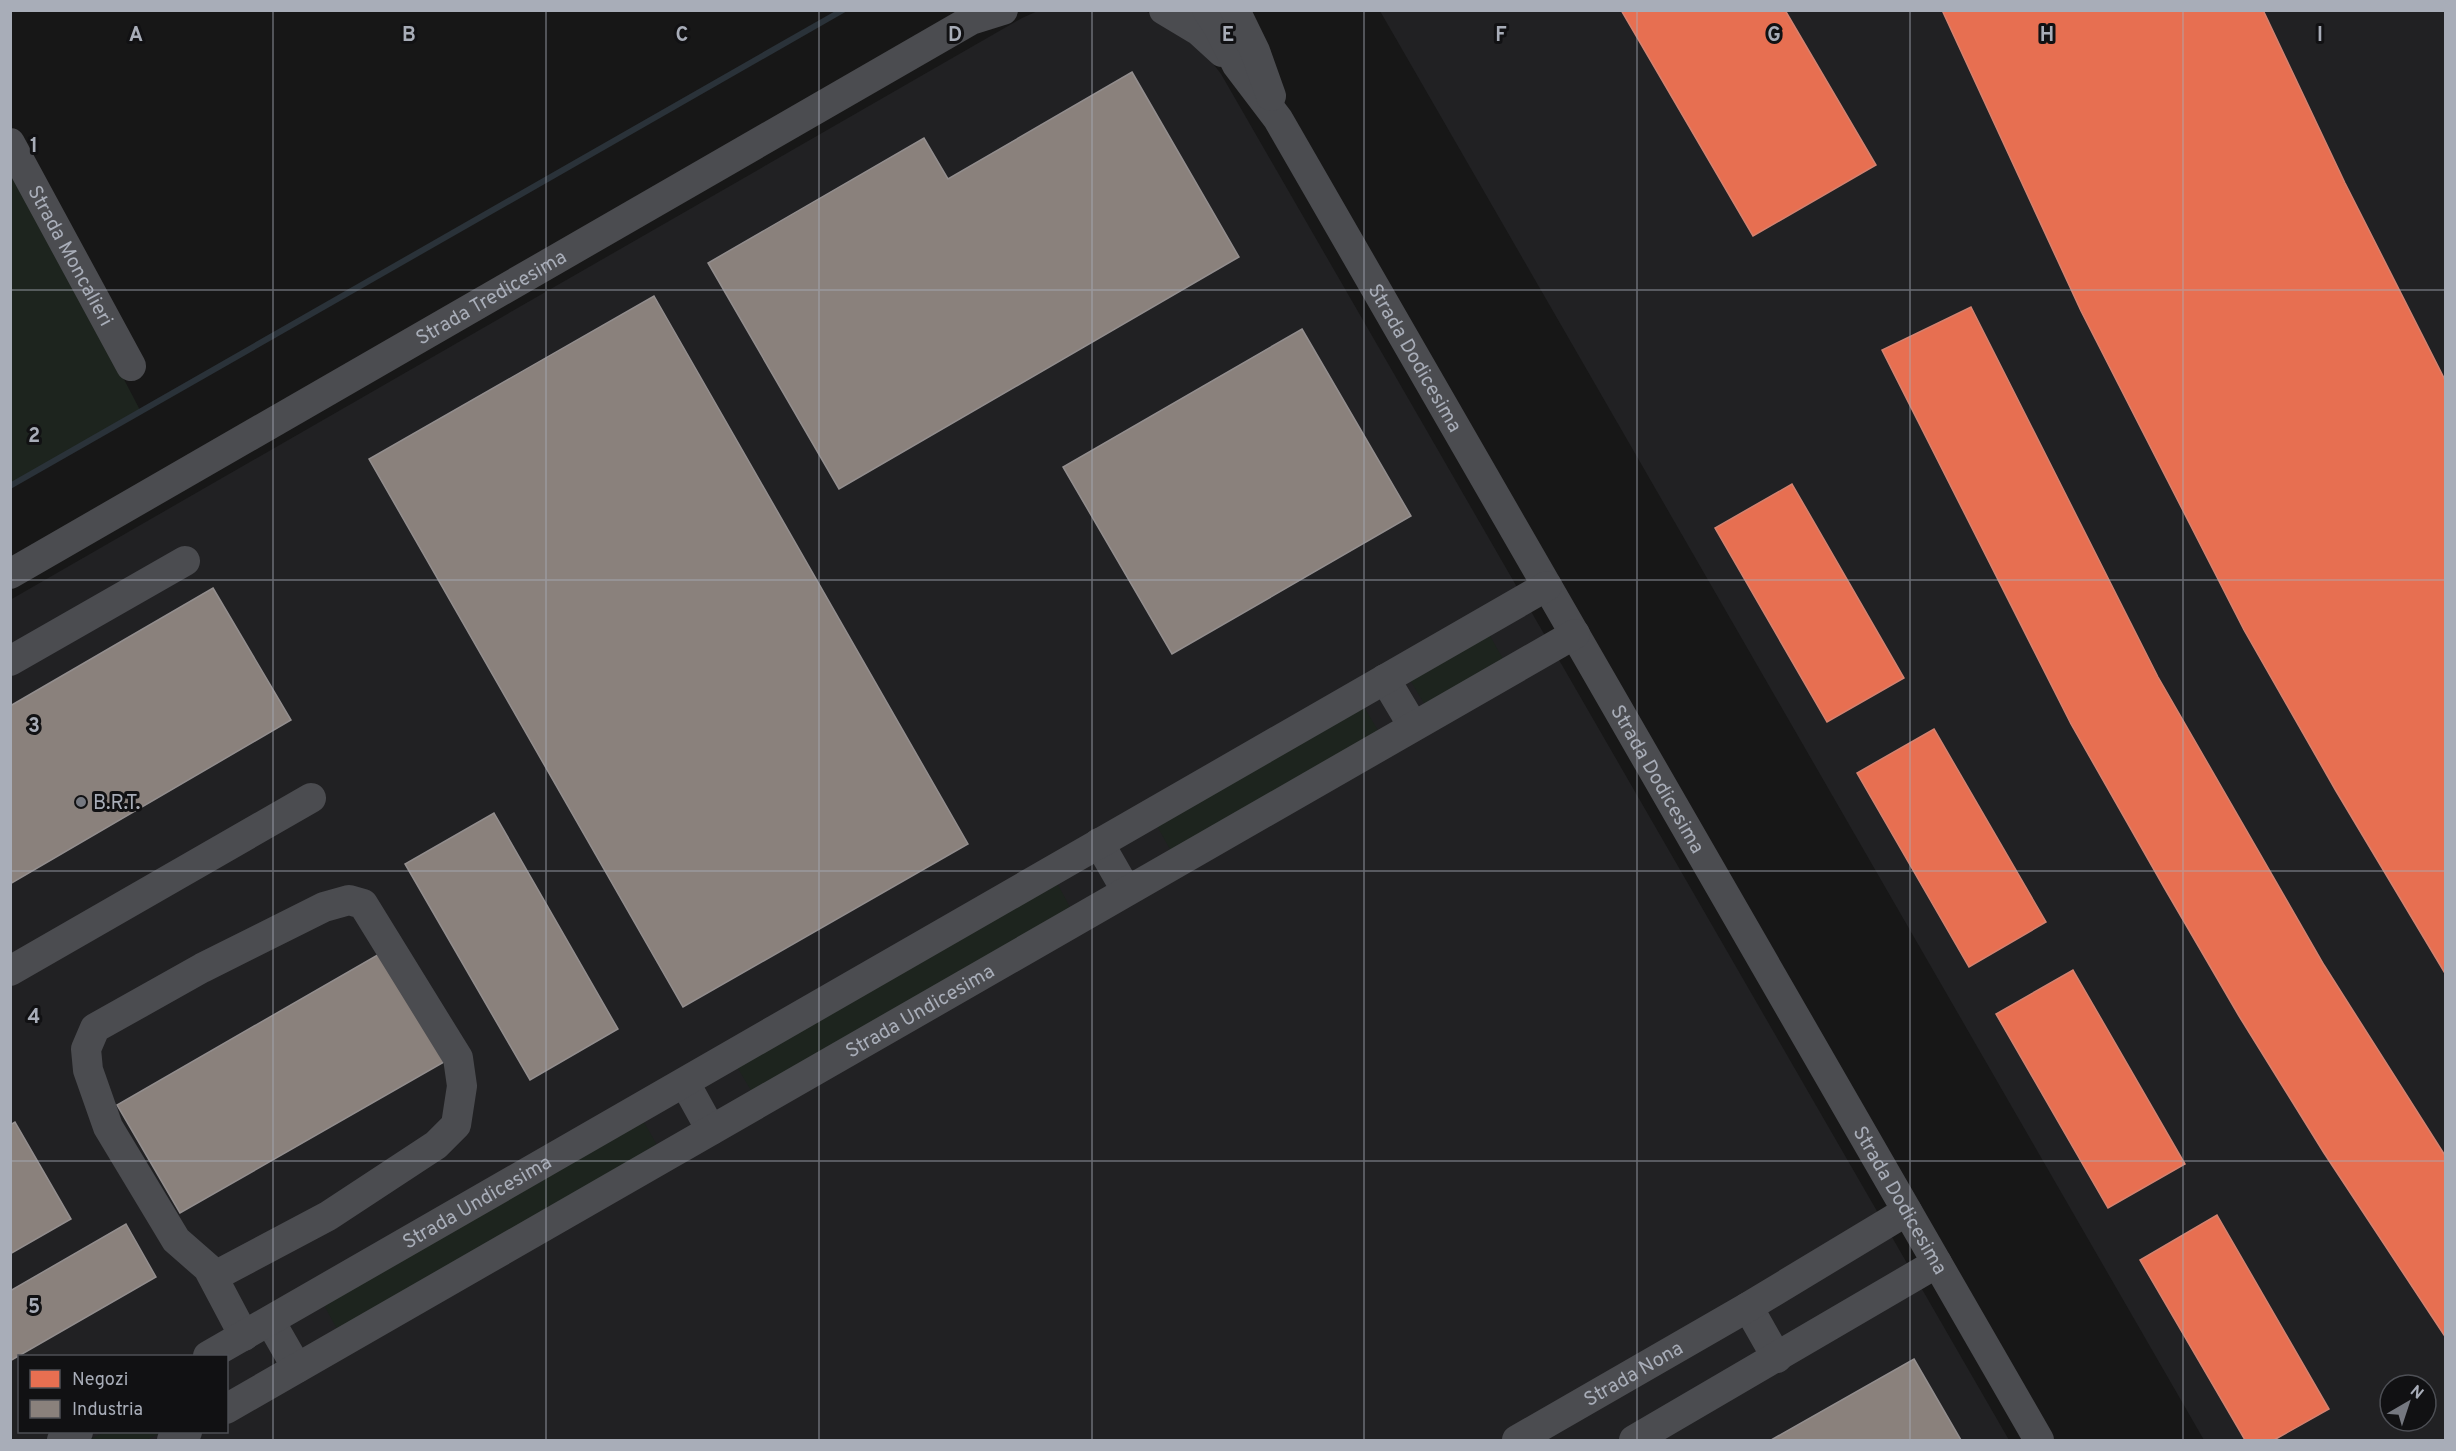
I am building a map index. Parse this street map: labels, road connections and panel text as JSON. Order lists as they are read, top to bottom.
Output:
{
  "streets": {
    "street": [
      "Strada Moncalieri",
      "Strada Tredicesima",
      "Strada Dodicesima",
      "Strada Undicesima",
      "Strada Nona"
    ]
  },
  "crossings": [
    ["Strada Dodicesima", "Strada Undicesima"],
    ["Strada Dodicesima", "Strada Nona"]
  ],
  "places": ["B.R.T."],
  "legend": ["Negozi", "Industria"],
  "north": "top right",
  "grid": {
    "columns": [
      "A",
      "B",
      "C",
      "D",
      "E",
      "F",
      "G",
      "H",
      "I"
    ],
    "rows": [
      "1",
      "2",
      "3",
      "4",
      "5"
    ]
  }
}
